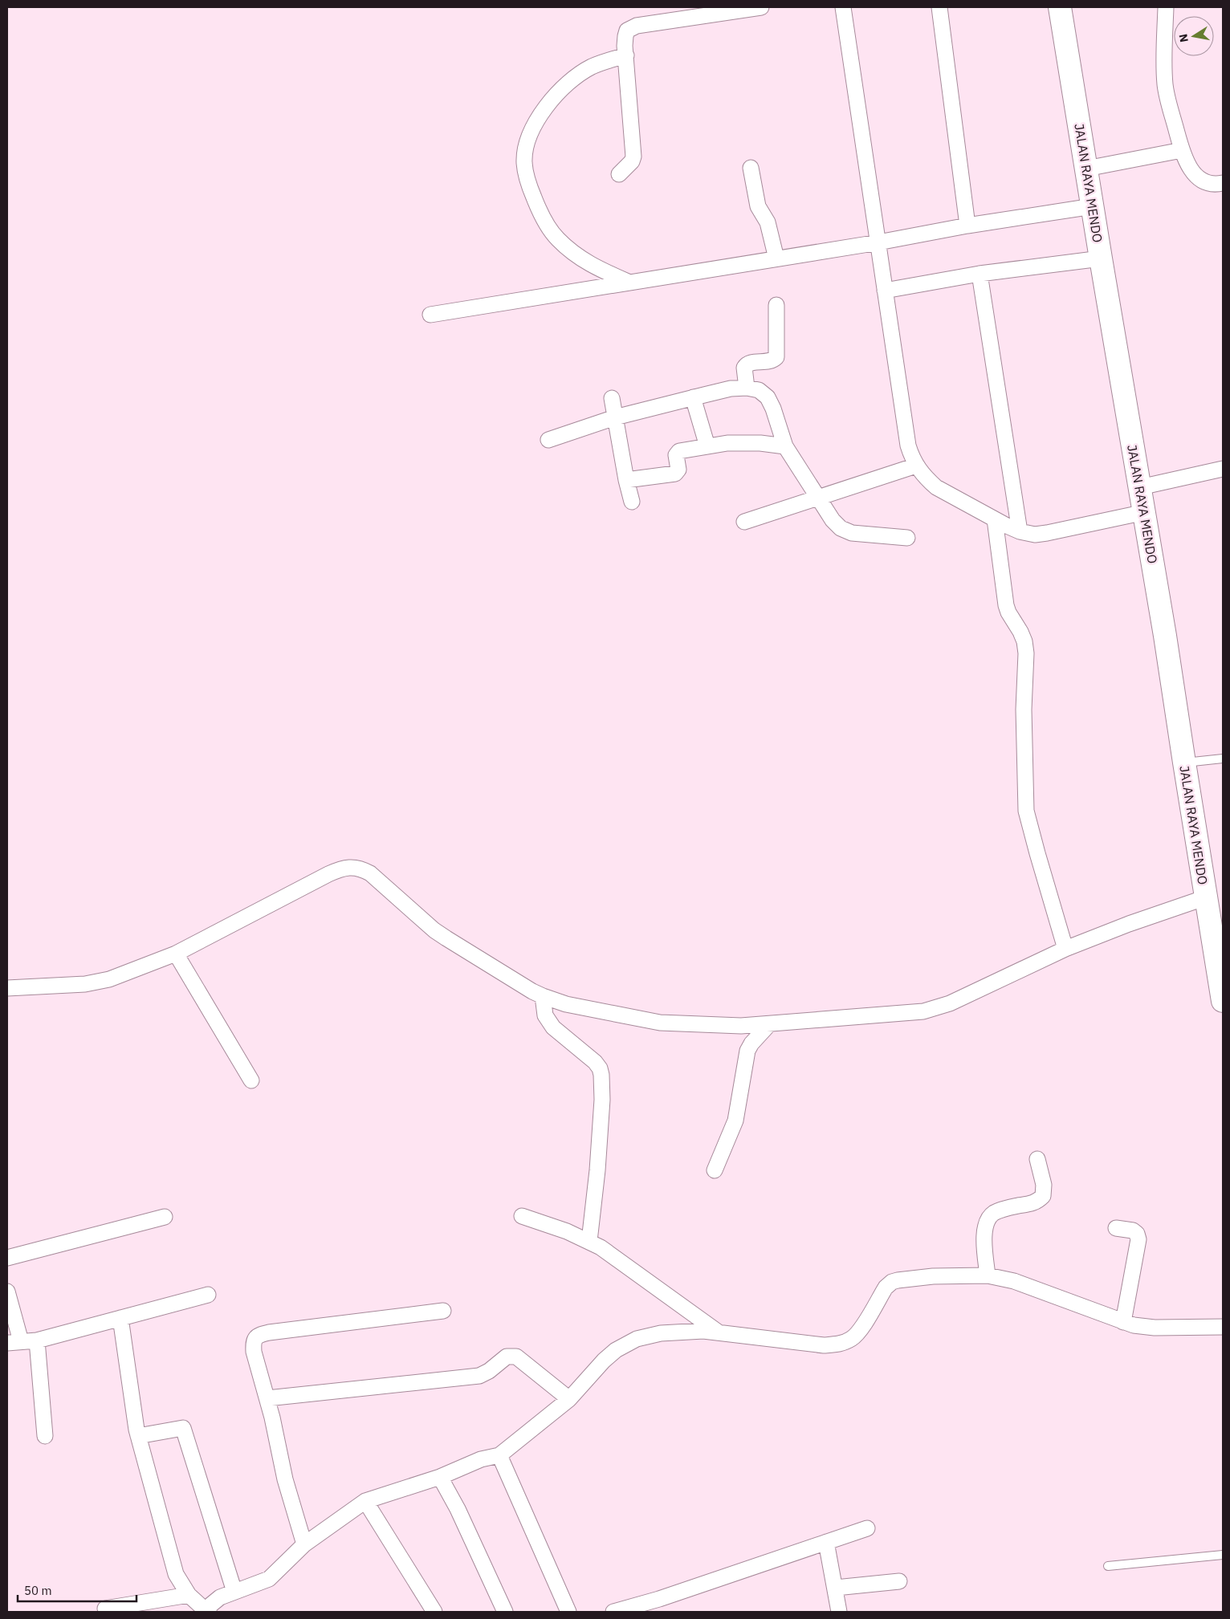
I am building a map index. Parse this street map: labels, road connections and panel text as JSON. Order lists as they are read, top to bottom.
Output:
{
  "streets": {
    "highway": ["JALAN RAYA MENDO"]
  },
  "scale_bar": "50 m",
  "north": "left"
}
